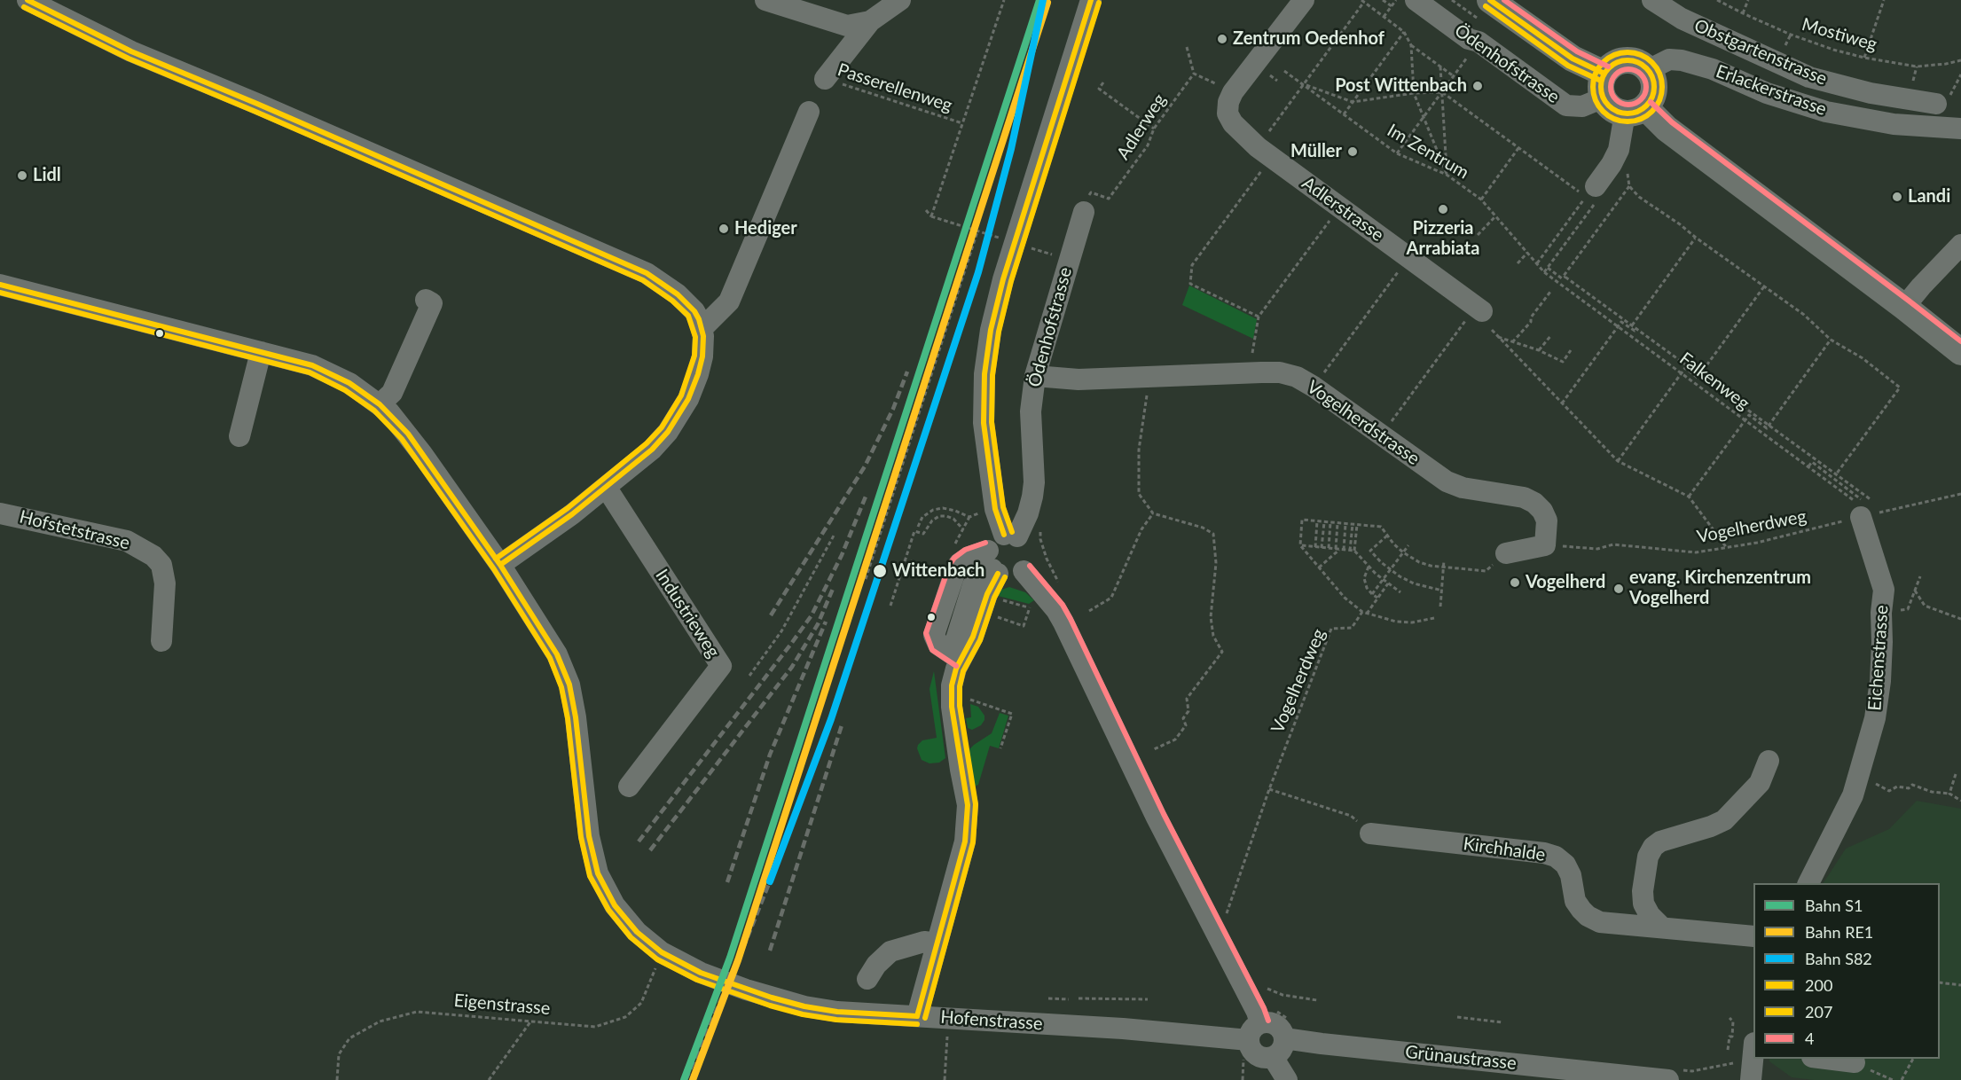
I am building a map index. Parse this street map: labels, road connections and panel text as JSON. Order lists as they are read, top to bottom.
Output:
{
  "streets": {
    "street": [
      "Obstgartenstrasse",
      "Ödenhofstrasse",
      "Erlackerstrasse",
      "Adlerstrasse",
      "Vogelherdstrasse",
      "Hofstetstrasse",
      "Industrieweg",
      "Eichenstrasse",
      "Kirchhalde",
      "Hofenstrasse",
      "Grünaustrasse"
    ],
    "path": [
      "Mostiweg",
      "Passerellenweg",
      "Adlerweg",
      "Im Zentrum",
      "Falkenweg",
      "Vogelherdweg",
      "Eigenstrasse"
    ]
  },
  "crossings": [
    ["Ödenhofstrasse", "Erlackerstrasse"],
    ["Ödenhofstrasse", "Adlerweg"],
    ["Ödenhofstrasse", "Vogelherdstrasse"],
    ["Im Zentrum", "Falkenweg"],
    ["Falkenweg", "Vogelherdweg"],
    ["Falkenweg", "Eichenstrasse"],
    ["Vogelherdstrasse", "Vogelherdweg"],
    ["Vogelherdweg", "Eichenstrasse"],
    ["Eigenstrasse", "Hofenstrasse"],
    ["Hofenstrasse", "Grünaustrasse"]
  ],
  "places": [
    "Zentrum Oedenhof",
    "Post Wittenbach",
    "Müller",
    "Lidl",
    "Landi",
    "Pizzeria Arrabiata",
    "Hediger",
    "Wittenbach",
    "Vogelherd",
    "evang. Kirchenzentrum Vogelherd"
  ],
  "lines": [
    "rail line S1",
    "rail line S82",
    "transit line 200",
    "transit line 4",
    "rail line RE1",
    "transit line 207"
  ],
  "legend": [
    "Bahn S1",
    "Bahn RE1",
    "Bahn S82",
    "200",
    "207",
    "4"
  ]
}
